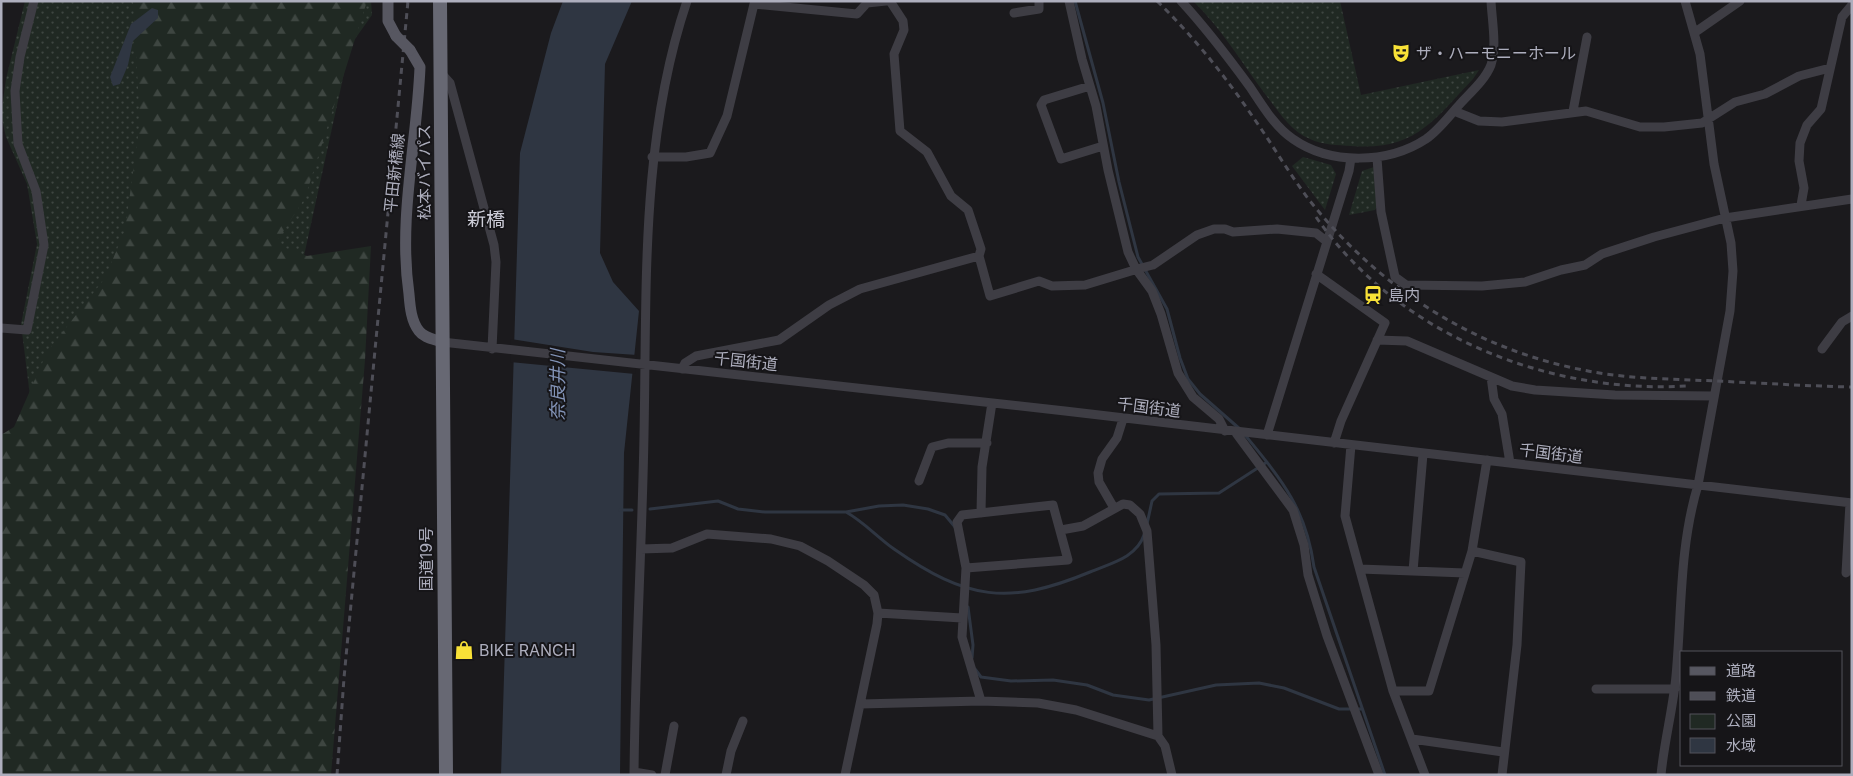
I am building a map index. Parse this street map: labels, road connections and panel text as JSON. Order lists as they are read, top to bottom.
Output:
{
  "streets": {
    "highway": ["松本バイパス", "国道19号"],
    "main road": ["平田新橋線"],
    "street": ["千国街道"]
  },
  "crossings": [
    ["松本バイパス", "平田新橋線"],
    ["松本バイパス", "千国街道"],
    ["松本バイパス", "国道19号"],
    ["平田新橋線", "千国街道"],
    ["平田新橋線", "国道19号"],
    ["千国街道", "国道19号"]
  ],
  "districts": ["新橋"],
  "water": ["奈良井川"],
  "places": {
    "theatre": ["ザ・ハーモニーホール"],
    "station": ["島内"],
    "shop": ["BIKE RANCH"]
  },
  "legend": [
    "道路",
    "鉄道",
    "公園",
    "水域"
  ]
}
